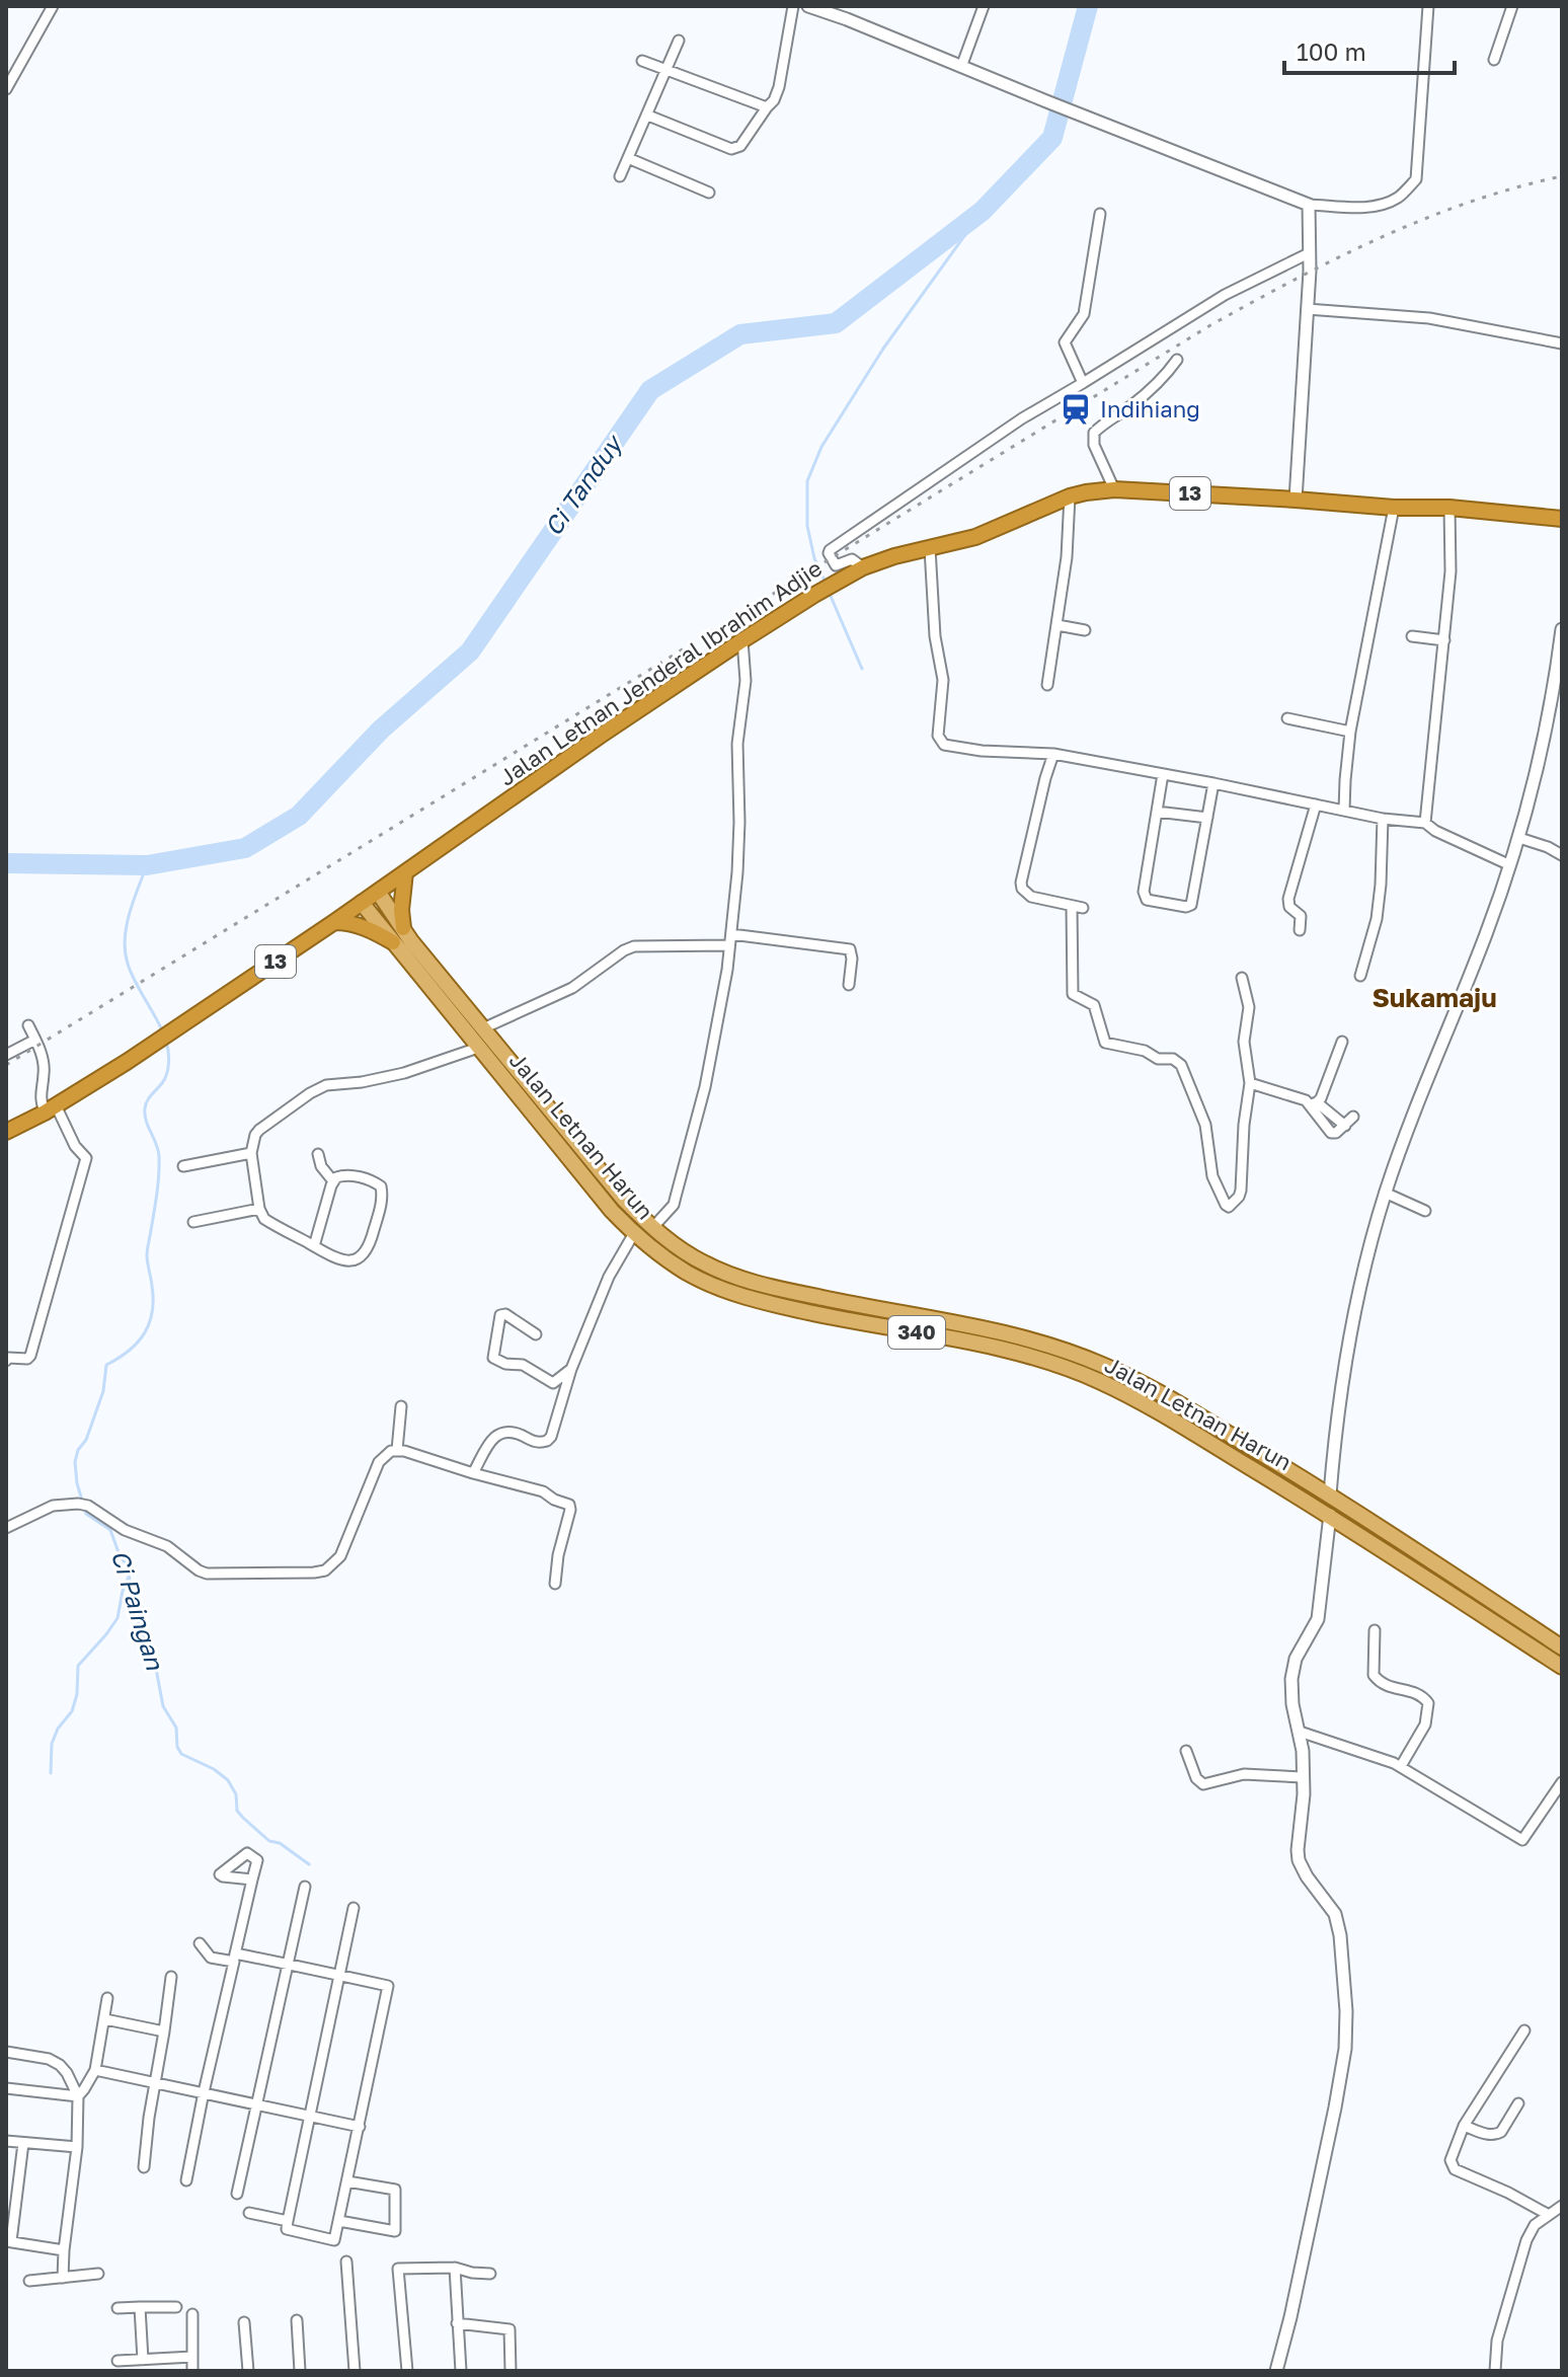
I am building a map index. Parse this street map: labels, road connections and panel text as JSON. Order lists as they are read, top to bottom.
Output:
{
  "streets": {
    "highway": ["13", "Jalan Letnan Jenderal Ibrahim Adjie"],
    "main road": ["Jalan Letnan Harun", "340"]
  },
  "crossings": [
    ["13", "Jalan Letnan Jenderal Ibrahim Adjie"],
    ["13", "Jalan Letnan Harun"],
    ["Jalan Letnan Jenderal Ibrahim Adjie", "Jalan Letnan Harun"]
  ],
  "districts": ["Sukamaju"],
  "water": ["Ci Tanduy", "Ci Paingan"],
  "places": {
    "station": ["Indihiang"]
  },
  "scale_bar": "100 m"
}
